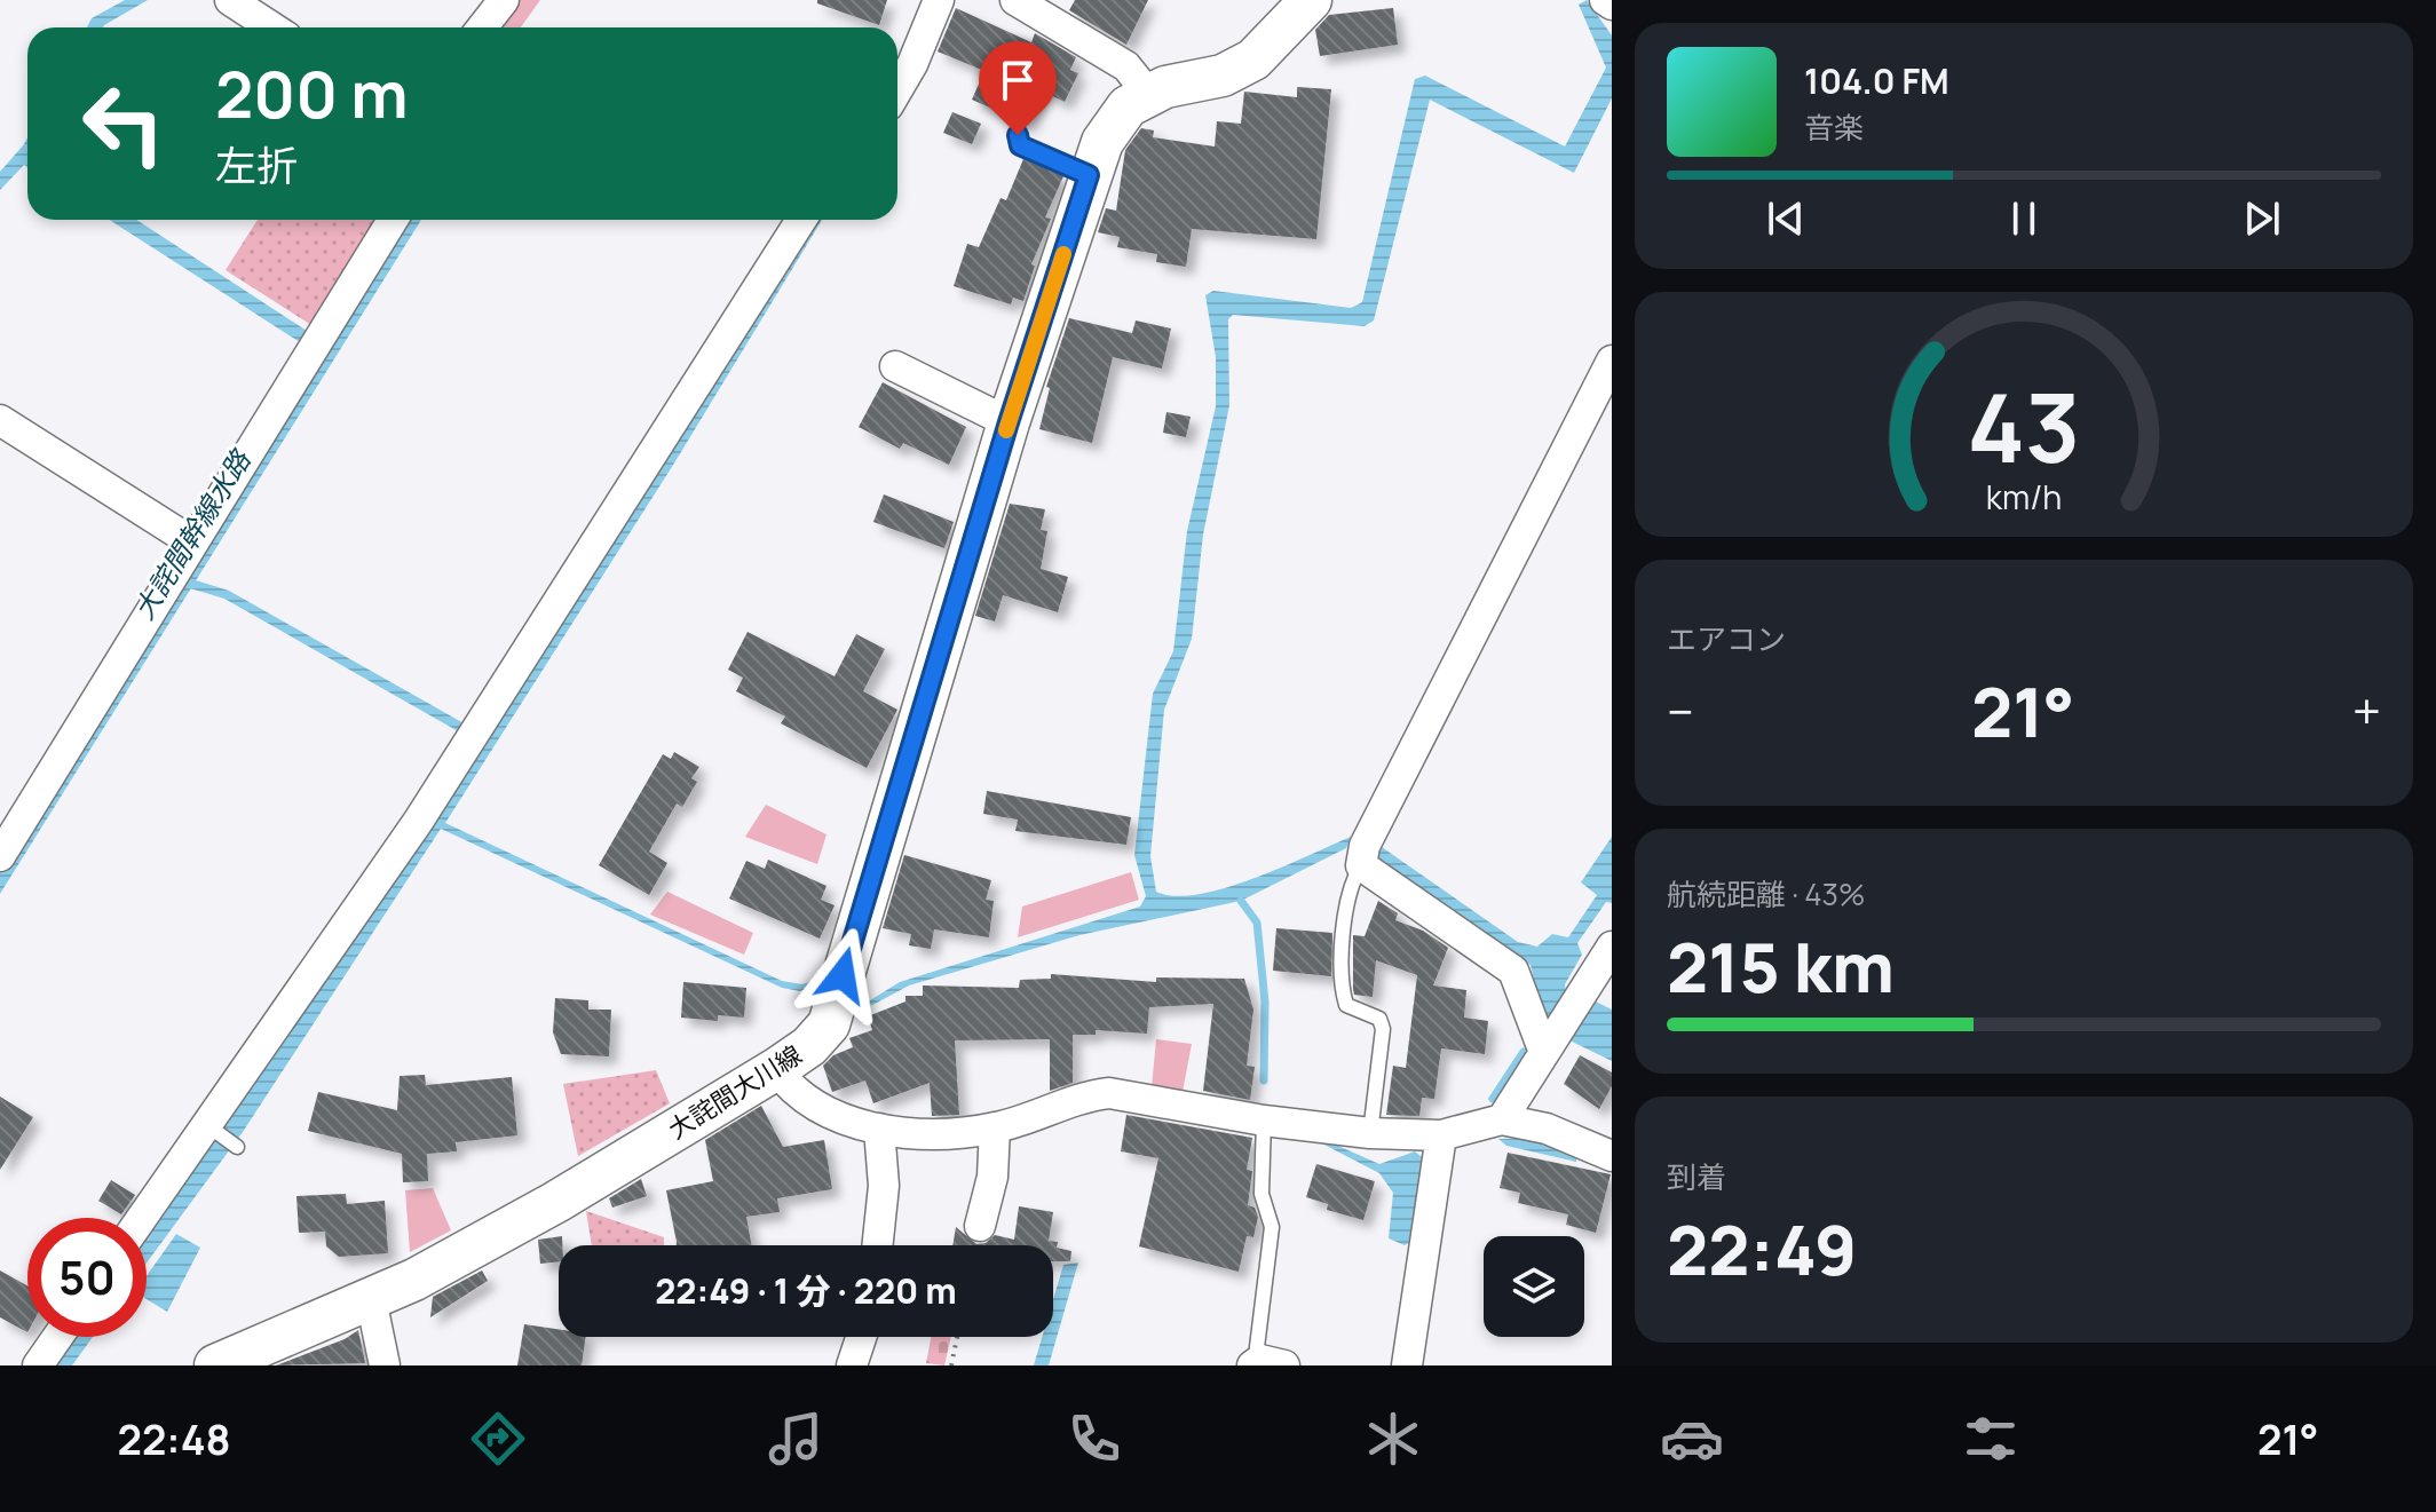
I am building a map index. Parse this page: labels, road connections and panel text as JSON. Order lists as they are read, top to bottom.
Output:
{
  "streets": {
    "main road": ["大詫間大川線"]
  },
  "water": ["大詫間幹線水路"],
  "page": {
    "turn": ["200 m", "左折"],
    "song": ["104.0 FM", "音楽"],
    "tile": [
      "エアコン",
      ["航続距離 · 43%", "215 km"],
      ["到着", "22:49"]
    ],
    "heat": ["−", "21°", "+"],
    "limit": "50",
    "trip": "22:49 · 1 分 · 220 m",
    "tabs": ["22:48", "21°"],
    "gauge": ["43", "km/h"]
  }
}
